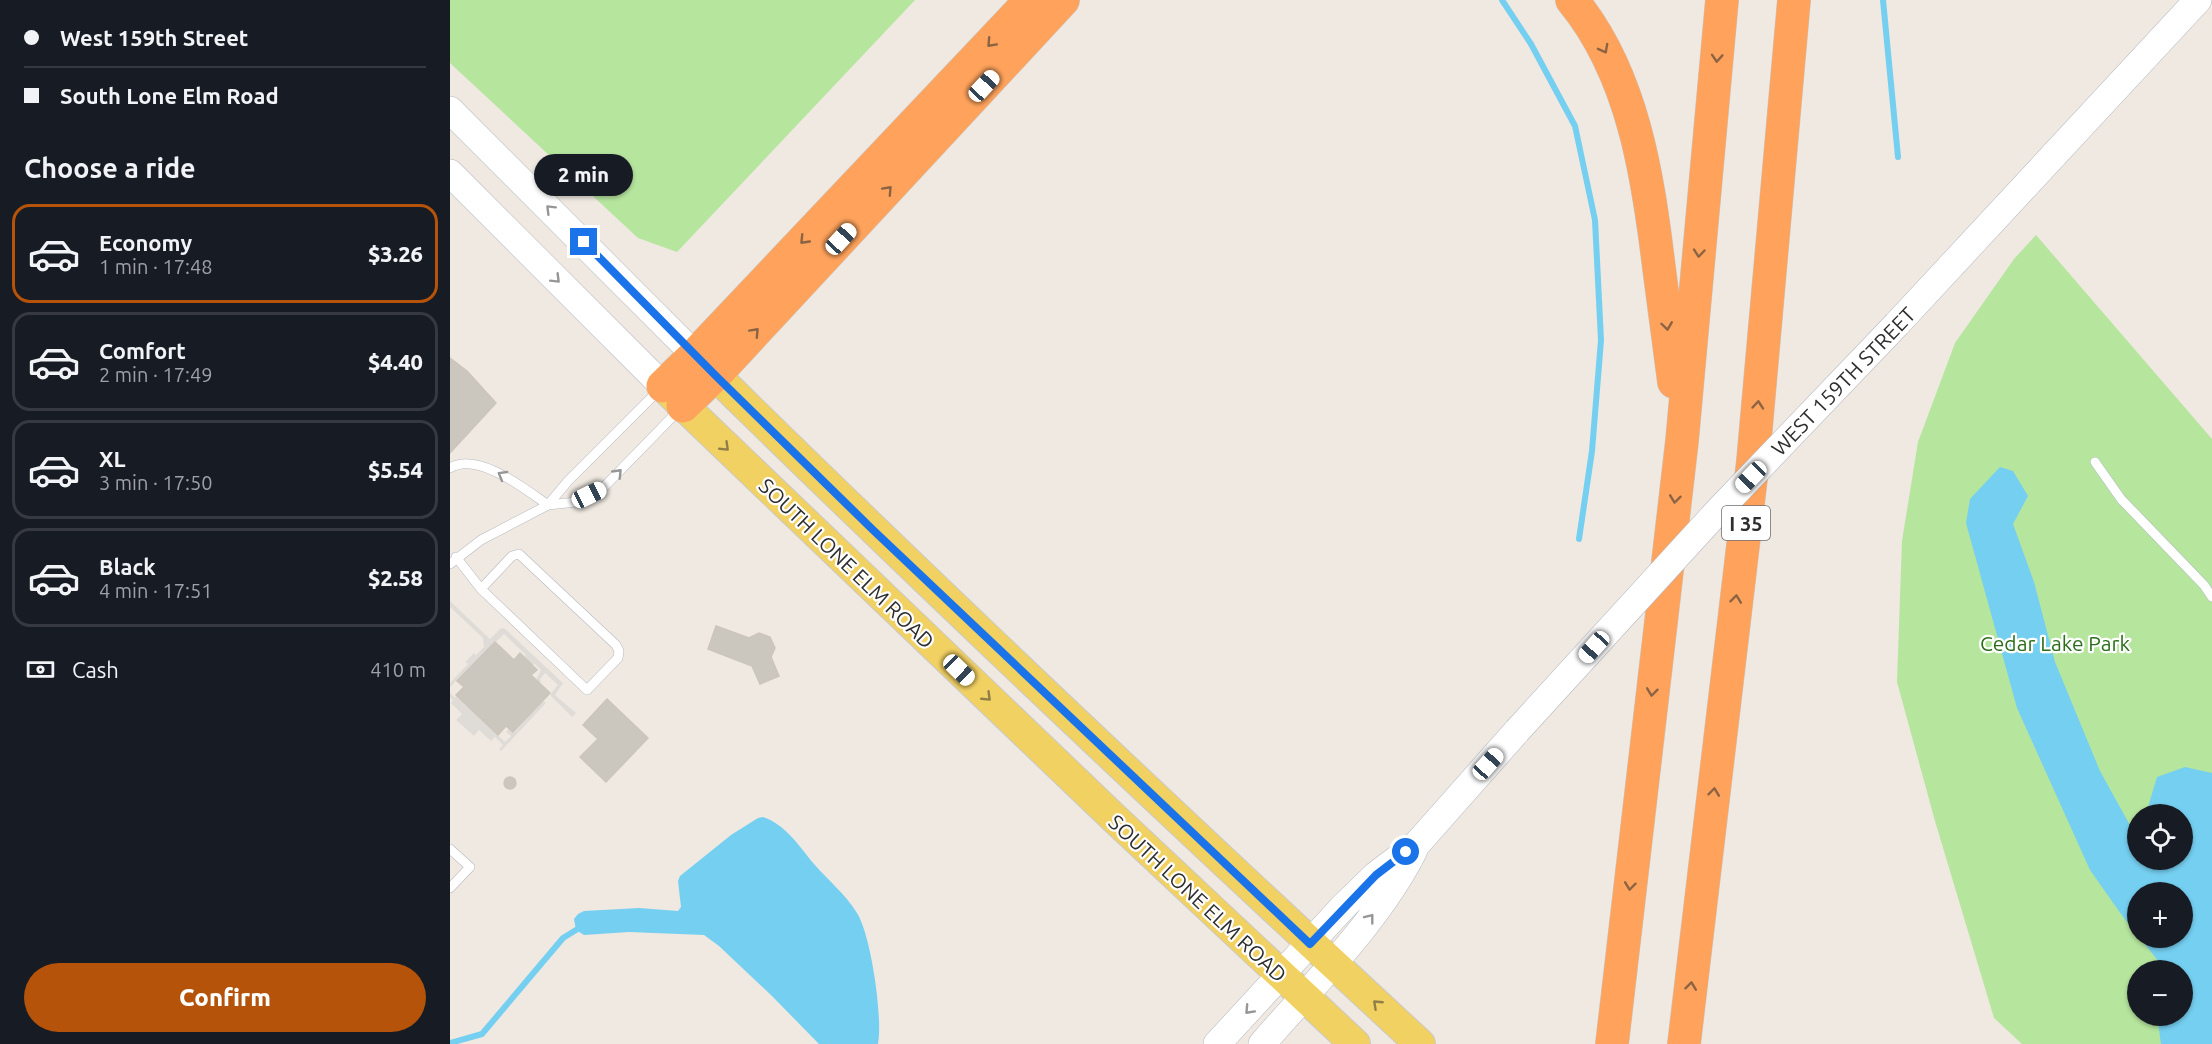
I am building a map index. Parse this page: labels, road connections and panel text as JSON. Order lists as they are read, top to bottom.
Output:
{
  "streets": {
    "highway": ["I 35"],
    "main road": ["SOUTH LONE ELM ROAD"],
    "street": ["WEST 159TH STREET"]
  },
  "crossings": [
    ["WEST 159TH STREET", "SOUTH LONE ELM ROAD"]
  ],
  "parks": ["Cedar Lake Park"],
  "page": {
    "banner": ["West 159th Street", "South Lone Elm Road"],
    "heading": "Choose a ride",
    "bubble": "2 min",
    "list": [
      {
        "name": "Economy",
        "note": "1 min · 17:48",
        "value": "$3.26"
      },
      {
        "name": "Comfort",
        "note": "2 min · 17:49",
        "value": "$4.40"
      },
      {
        "name": "XL",
        "note": "3 min · 17:50",
        "value": "$5.54"
      },
      {
        "name": "Black",
        "note": "4 min · 17:51",
        "value": "$2.58"
      }
    ],
    "pay": ["Cash", "410 m"],
    "map_buttons": ["+", "−"],
    "buttons": "Confirm"
  }
}
